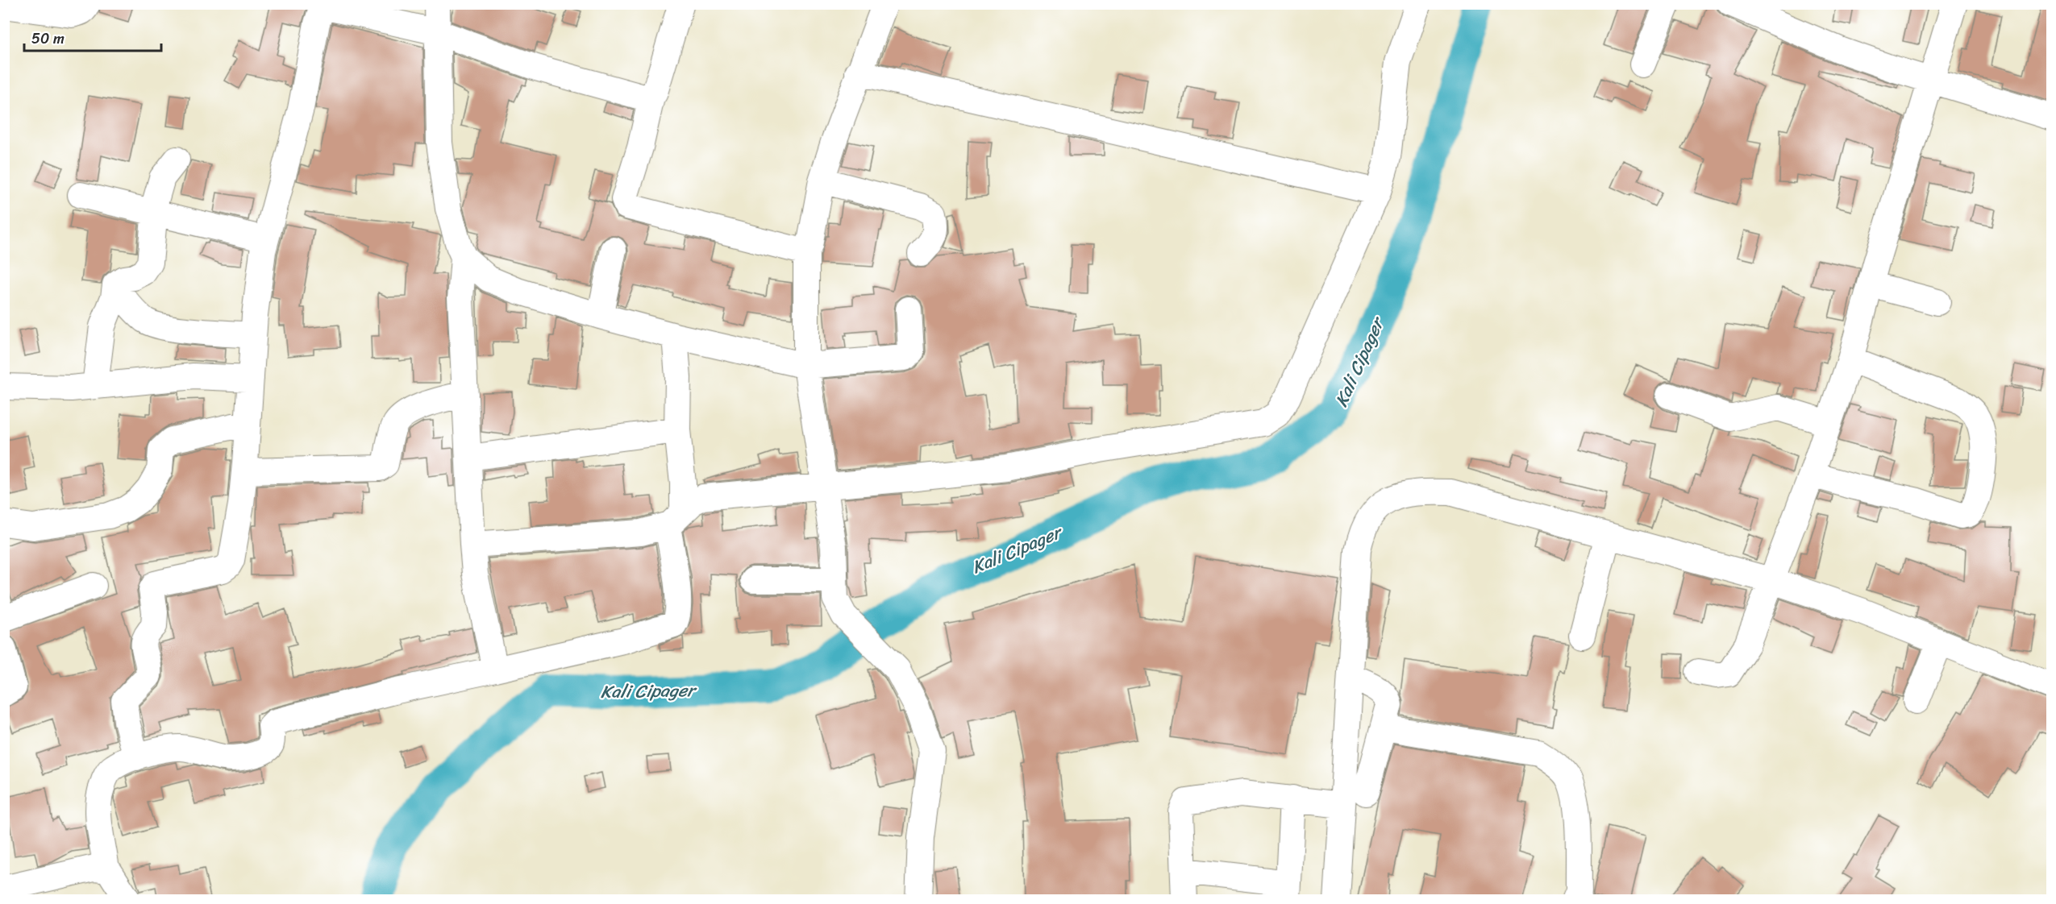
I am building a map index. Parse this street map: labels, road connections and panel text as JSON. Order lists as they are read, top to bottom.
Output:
{
  "water": ["Kali Cipager"],
  "scale_bar": "50 m"
}
